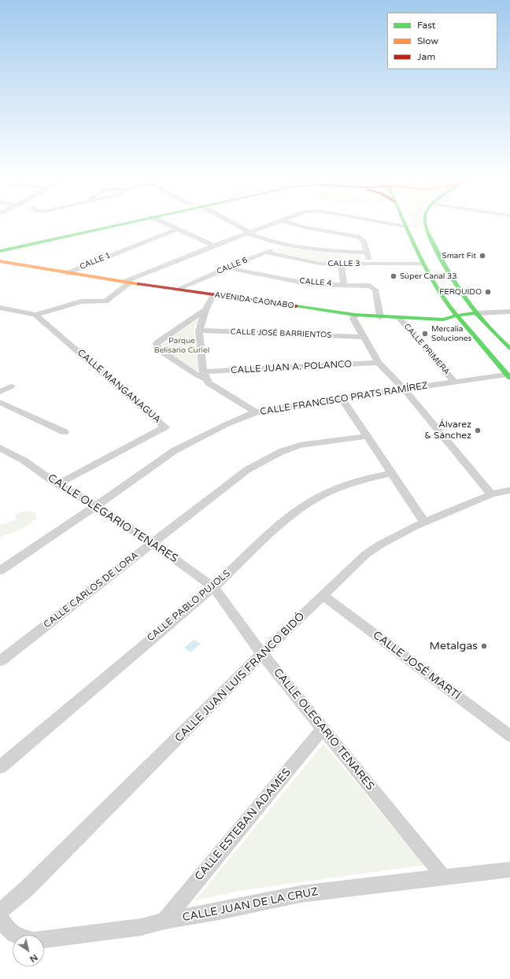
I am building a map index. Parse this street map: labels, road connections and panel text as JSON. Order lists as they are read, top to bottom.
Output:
{
  "streets": {
    "main road": ["AVENIDA CAONABO"],
    "street": [
      "CALLE 1",
      "CALLE 3",
      "CALLE 6",
      "CALLE 4",
      "CALLE JOSÉ BARRIENTOS",
      "CALLE PRIMERA",
      "CALLE JUAN A. POLANCO",
      "CALLE MANGANAGUA",
      "CALLE FRANCISCO PRATS RAMÍREZ",
      "CALLE OLEGARIO TENARES",
      "CALLE CARLOS DE LORA",
      "CALLE PABLO PUJOLS",
      "CALLE JOSÉ MARTÍ",
      "CALLE JUAN LUIS FRANCO BIDÓ",
      "CALLE ESTEBAN ADAMES",
      "CALLE JUAN DE LA CRUZ"
    ]
  },
  "crossings": [
    ["CALLE 1", "AVENIDA CAONABO"],
    ["CALLE 3", "CALLE 6"],
    ["CALLE 6", "CALLE 4"],
    ["CALLE 6", "AVENIDA CAONABO"],
    ["CALLE 4", "AVENIDA CAONABO"],
    ["AVENIDA CAONABO", "CALLE PRIMERA"],
    ["CALLE PRIMERA", "CALLE FRANCISCO PRATS RAMÍREZ"],
    ["CALLE MANGANAGUA", "CALLE OLEGARIO TENARES"],
    ["CALLE FRANCISCO PRATS RAMÍREZ", "CALLE OLEGARIO TENARES"],
    ["CALLE OLEGARIO TENARES", "CALLE CARLOS DE LORA"],
    ["CALLE OLEGARIO TENARES", "CALLE PABLO PUJOLS"],
    ["CALLE OLEGARIO TENARES", "CALLE JUAN LUIS FRANCO BIDÓ"],
    ["CALLE OLEGARIO TENARES", "CALLE ESTEBAN ADAMES"],
    ["CALLE OLEGARIO TENARES", "CALLE JUAN DE LA CRUZ"],
    ["CALLE JOSÉ MARTÍ", "CALLE JUAN LUIS FRANCO BIDÓ"],
    ["CALLE ESTEBAN ADAMES", "CALLE JUAN DE LA CRUZ"]
  ],
  "parks": ["Parque Belisario Curiel"],
  "places": [
    "Smart Fit",
    "Súper Canal 33",
    "FERQUIDO",
    "Mercalia Soluciones",
    "Álvarez & Sánchez",
    "Metalgas"
  ],
  "legend": ["Fast", "Slow", "Jam"],
  "north": "bottom right"
}
